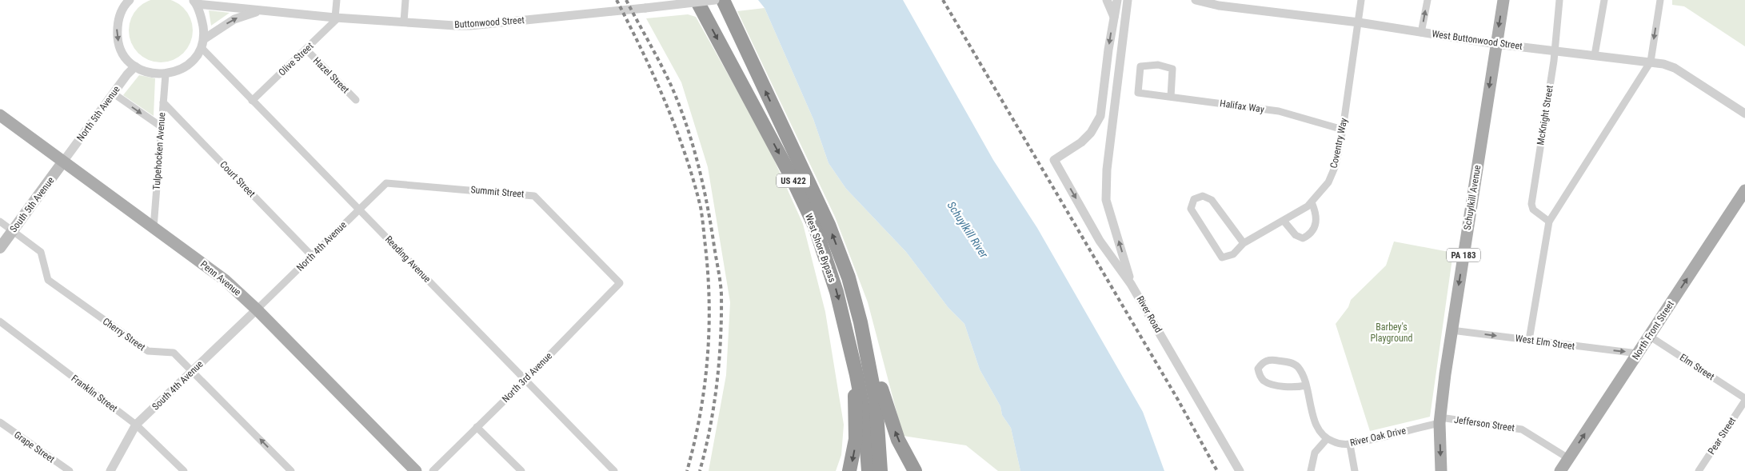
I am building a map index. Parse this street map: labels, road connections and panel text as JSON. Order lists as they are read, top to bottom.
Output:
{
  "streets": {
    "highway": ["US 422", "West Shore Bypass"],
    "main road": [
      "Schuylkill Avenue",
      "South 5th Avenue",
      "PA 183",
      "Penn Avenue",
      "North Front Street"
    ],
    "street": [
      "Buttonwood Street",
      "West Buttonwood Street",
      "Olive Street",
      "Hazel Street",
      "Halifax Way",
      "North 5th Avenue",
      "McKnight Street",
      "Coventry Way",
      "Tulpehocken Avenue",
      "Court Street",
      "Summit Street",
      "North 4th Avenue",
      "Reading Avenue",
      "River Road",
      "Cherry Street",
      "West Elm Street",
      "Elm Street",
      "North 3rd Avenue",
      "South 4th Avenue",
      "Franklin Street",
      "Jefferson Street",
      "Pear Street",
      "River Oak Drive",
      "Grape Street"
    ]
  },
  "crossings": [
    ["Buttonwood Street", "Olive Street"],
    ["West Buttonwood Street", "McKnight Street"],
    ["West Buttonwood Street", "Coventry Way"],
    ["West Buttonwood Street", "Schuylkill Avenue"],
    ["Olive Street", "Hazel Street"],
    ["Olive Street", "Reading Avenue"],
    ["Halifax Way", "Coventry Way"],
    ["North 5th Avenue", "South 5th Avenue"],
    ["North 5th Avenue", "Penn Avenue"],
    ["Tulpehocken Avenue", "Court Street"],
    ["Tulpehocken Avenue", "Penn Avenue"],
    ["Court Street", "North 4th Avenue"],
    ["Summit Street", "North 4th Avenue"],
    ["Summit Street", "North 3rd Avenue"],
    ["Schuylkill Avenue", "West Elm Street"],
    ["Schuylkill Avenue", "Jefferson Street"],
    ["Schuylkill Avenue", "River Oak Drive"],
    ["South 5th Avenue", "Penn Avenue"],
    ["South 5th Avenue", "Cherry Street"],
    ["North 4th Avenue", "Reading Avenue"],
    ["North 4th Avenue", "Penn Avenue"],
    ["North 4th Avenue", "South 4th Avenue"],
    ["Reading Avenue", "North 3rd Avenue"],
    ["Penn Avenue", "South 4th Avenue"],
    ["North Front Street", "West Elm Street"],
    ["North Front Street", "Elm Street"],
    ["North Front Street", "Jefferson Street"],
    ["Cherry Street", "South 4th Avenue"],
    ["Elm Street", "Pear Street"],
    ["South 4th Avenue", "Franklin Street"],
    ["Jefferson Street", "River Oak Drive"]
  ],
  "one_way": [
    "Schuylkill Avenue",
    "North Front Street",
    "Cherry Street",
    "West Elm Street"
  ],
  "water": ["Schuylkill River"],
  "parks": ["Barbey's Playground"]
}
